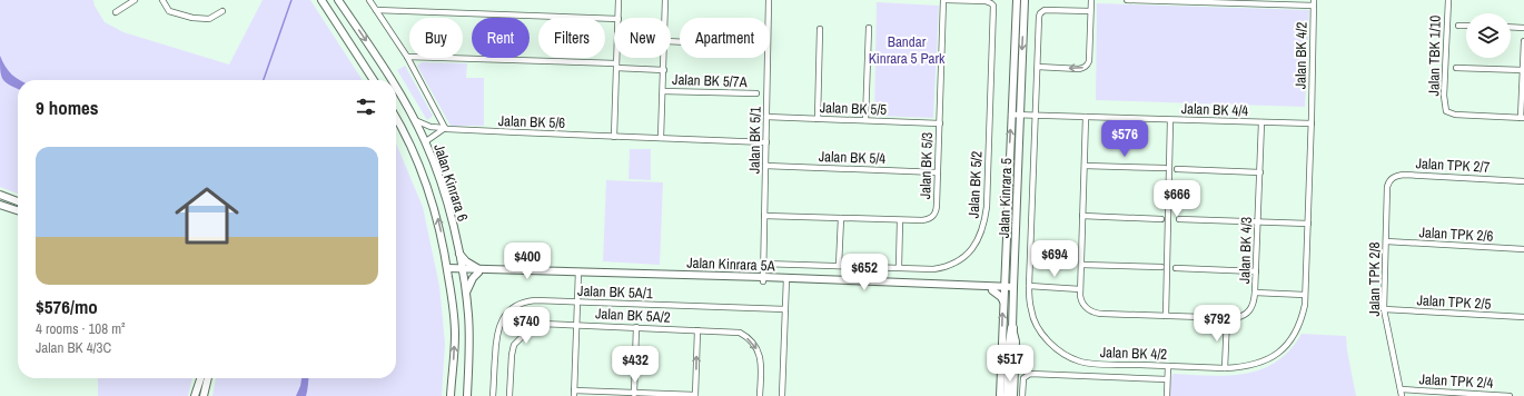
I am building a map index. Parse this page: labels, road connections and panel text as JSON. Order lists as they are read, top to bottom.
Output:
{
  "streets": {
    "main road": ["Jalan Kinrara 6", "Jalan Kinrara 5", "Jalan Kinrara 5A"],
    "street": [
      "Jalan BK 4/2",
      "Jalan TBK 1/10",
      "Jalan BK 5/7A",
      "Jalan BK 5/5",
      "Jalan BK 4/4",
      "Jalan BK 5/6",
      "Jalan BK 5/1",
      "Jalan BK 5/4",
      "Jalan TPK 2/7",
      "Jalan BK 5/3",
      "Jalan BK 5/2",
      "Jalan TPK 2/6",
      "Jalan BK 4/3",
      "Jalan TPK 2/8",
      "Jalan BK 5A/1",
      "Jalan TPK 2/5",
      "Jalan BK 5A/2",
      "Jalan TPK 2/4"
    ]
  },
  "crossings": [
    ["Jalan BK 4/2", "Jalan BK 4/4"],
    ["Jalan BK 5/5", "Jalan BK 5/1"],
    ["Jalan BK 5/5", "Jalan BK 5/3"],
    ["Jalan BK 4/4", "Jalan Kinrara 5"],
    ["Jalan BK 4/4", "Jalan BK 4/3"],
    ["Jalan BK 5/6", "Jalan BK 5/1"],
    ["Jalan BK 5/6", "Jalan Kinrara 6"],
    ["Jalan BK 5/1", "Jalan BK 5/4"],
    ["Jalan BK 5/1", "Jalan BK 5/3"],
    ["Jalan BK 5/1", "Jalan BK 5/2"],
    ["Jalan BK 5/1", "Jalan Kinrara 5A"],
    ["Jalan BK 5/4", "Jalan BK 5/3"],
    ["Jalan TPK 2/7", "Jalan TPK 2/8"],
    ["Jalan BK 5/3", "Jalan BK 5/2"],
    ["Jalan Kinrara 6", "Jalan Kinrara 5A"],
    ["Jalan Kinrara 5", "Jalan Kinrara 5A"],
    ["Jalan TPK 2/6", "Jalan TPK 2/8"],
    ["Jalan TPK 2/8", "Jalan TPK 2/5"],
    ["Jalan TPK 2/8", "Jalan TPK 2/4"]
  ],
  "parks": ["Bandar Kinrara 5 Park"],
  "page": {
    "chip": [
      "Buy",
      "Rent",
      "Filters",
      "New",
      "Apartment"
    ],
    "heading": "9 homes",
    "price": [
      "$576",
      "$666",
      "$694",
      "$400",
      "$652",
      "$792",
      "$740",
      "$517",
      "$432"
    ],
    "list": [
      {
        "name": "$576/mo",
        "note": "4 rooms · 108 m² · Jalan BK 4/3C"
      }
    ]
  }
}
